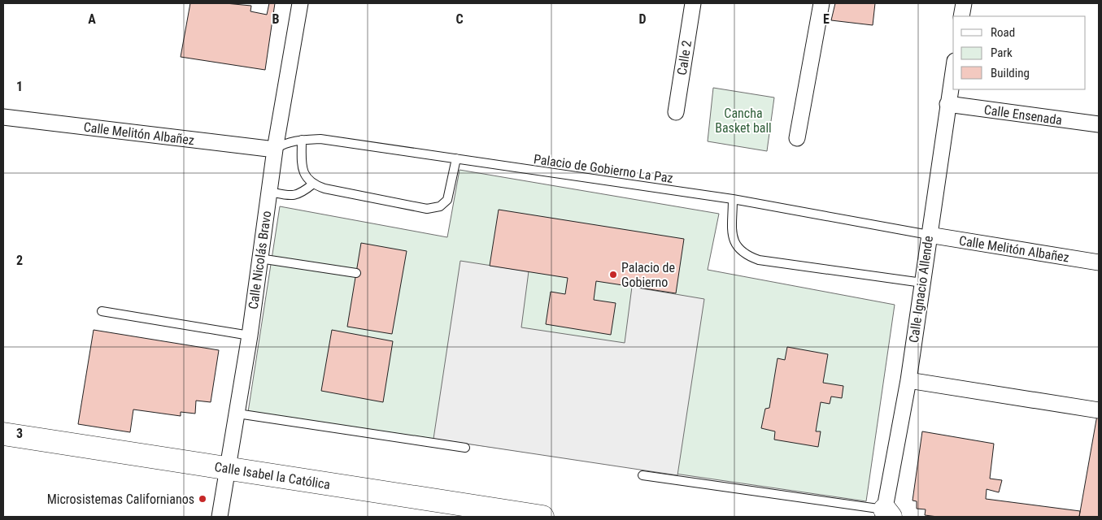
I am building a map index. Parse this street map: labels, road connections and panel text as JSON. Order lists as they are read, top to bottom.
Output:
{
  "streets": {
    "street": [
      "Calle 2",
      "Calle Ensenada",
      "Calle Melitón Albañez",
      "Calle Nicolás Bravo",
      "Calle Ignacio Allende",
      "Calle Isabel la Católica"
    ],
    "lane": ["Palacio de Gobierno La Paz"]
  },
  "crossings": [
    ["Calle Ensenada", "Calle Ignacio Allende"],
    ["Calle Melitón Albañez", "Palacio de Gobierno La Paz"],
    ["Calle Melitón Albañez", "Calle Nicolás Bravo"],
    ["Calle Melitón Albañez", "Calle Ignacio Allende"],
    ["Palacio de Gobierno La Paz", "Calle Nicolás Bravo"],
    ["Palacio de Gobierno La Paz", "Calle Ignacio Allende"],
    ["Calle Nicolás Bravo", "Calle Isabel la Católica"]
  ],
  "parks": ["Cancha Basket ball"],
  "places": ["Palacio de Gobierno", "Microsistemas Californianos"],
  "legend": ["Road", "Park", "Building"],
  "grid": {
    "columns": [
      "A",
      "B",
      "C",
      "D",
      "E"
    ],
    "rows": ["1", "2", "3"]
  }
}
